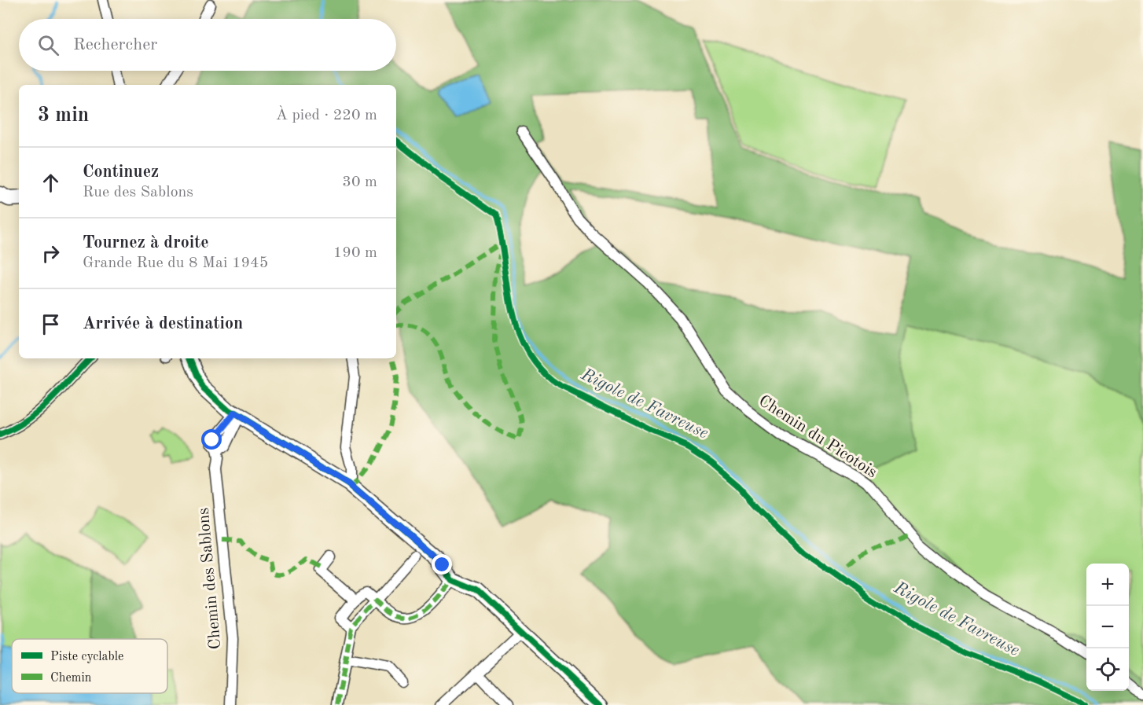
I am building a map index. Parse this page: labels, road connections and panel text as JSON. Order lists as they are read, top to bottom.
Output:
{
  "streets": {
    "street": ["Chemin du Picotois", "Chemin des Sablons"]
  },
  "water": ["Rigole de Favreuse"],
  "legend": ["Piste cyclable", "Chemin"],
  "page": {
    "search": "Rechercher",
    "heading": ["3 min", "À pied · 220 m"],
    "list": [
      ["Continuez", "Rue des Sablons", "30 m"],
      ["Tournez à droite", "Grande Rue du 8 Mai 1945", "190 m"],
      "Arrivée à destination"
    ],
    "map_buttons": ["+", "−"]
  }
}
